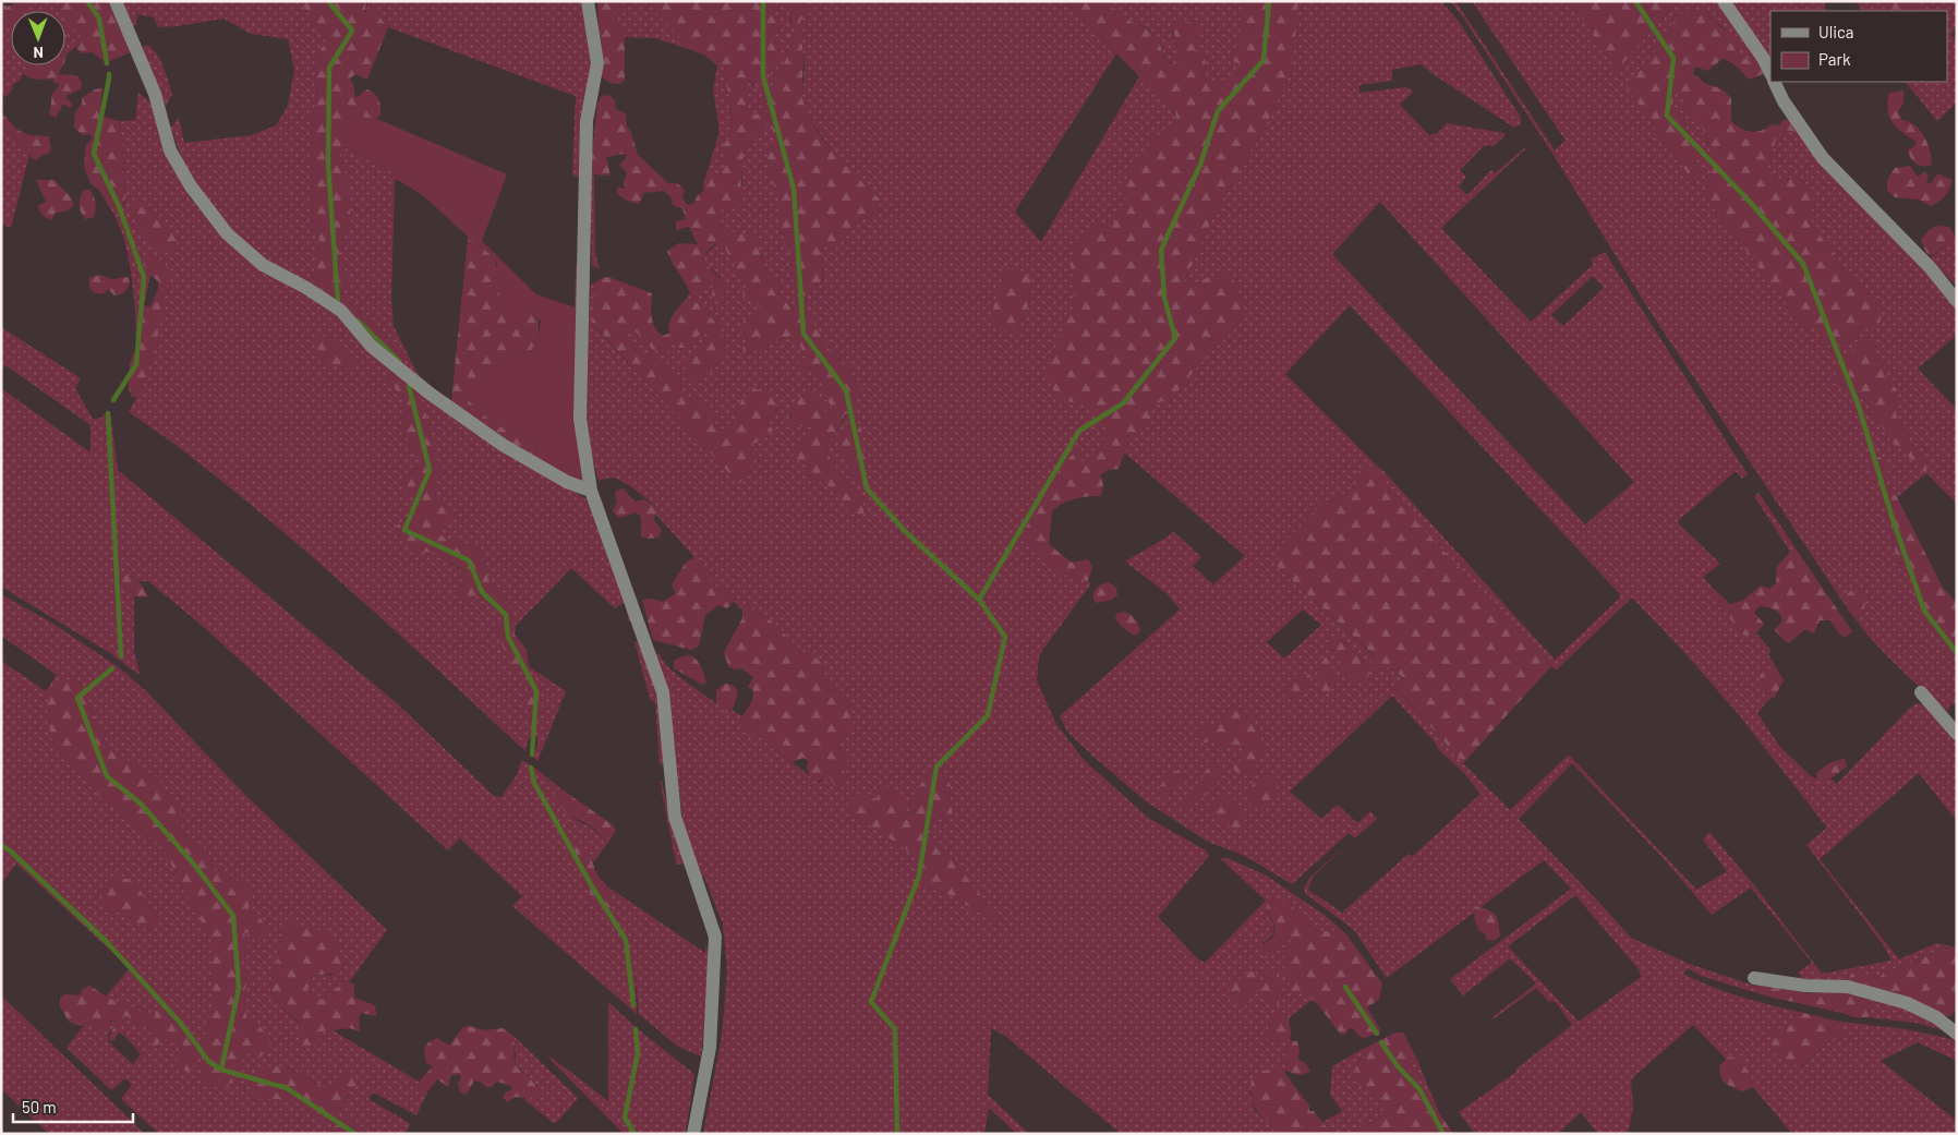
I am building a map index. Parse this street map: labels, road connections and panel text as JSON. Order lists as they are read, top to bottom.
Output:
{
  "legend": ["Ulica", "Park"],
  "scale_bar": "50 m",
  "north": "bottom"
}
